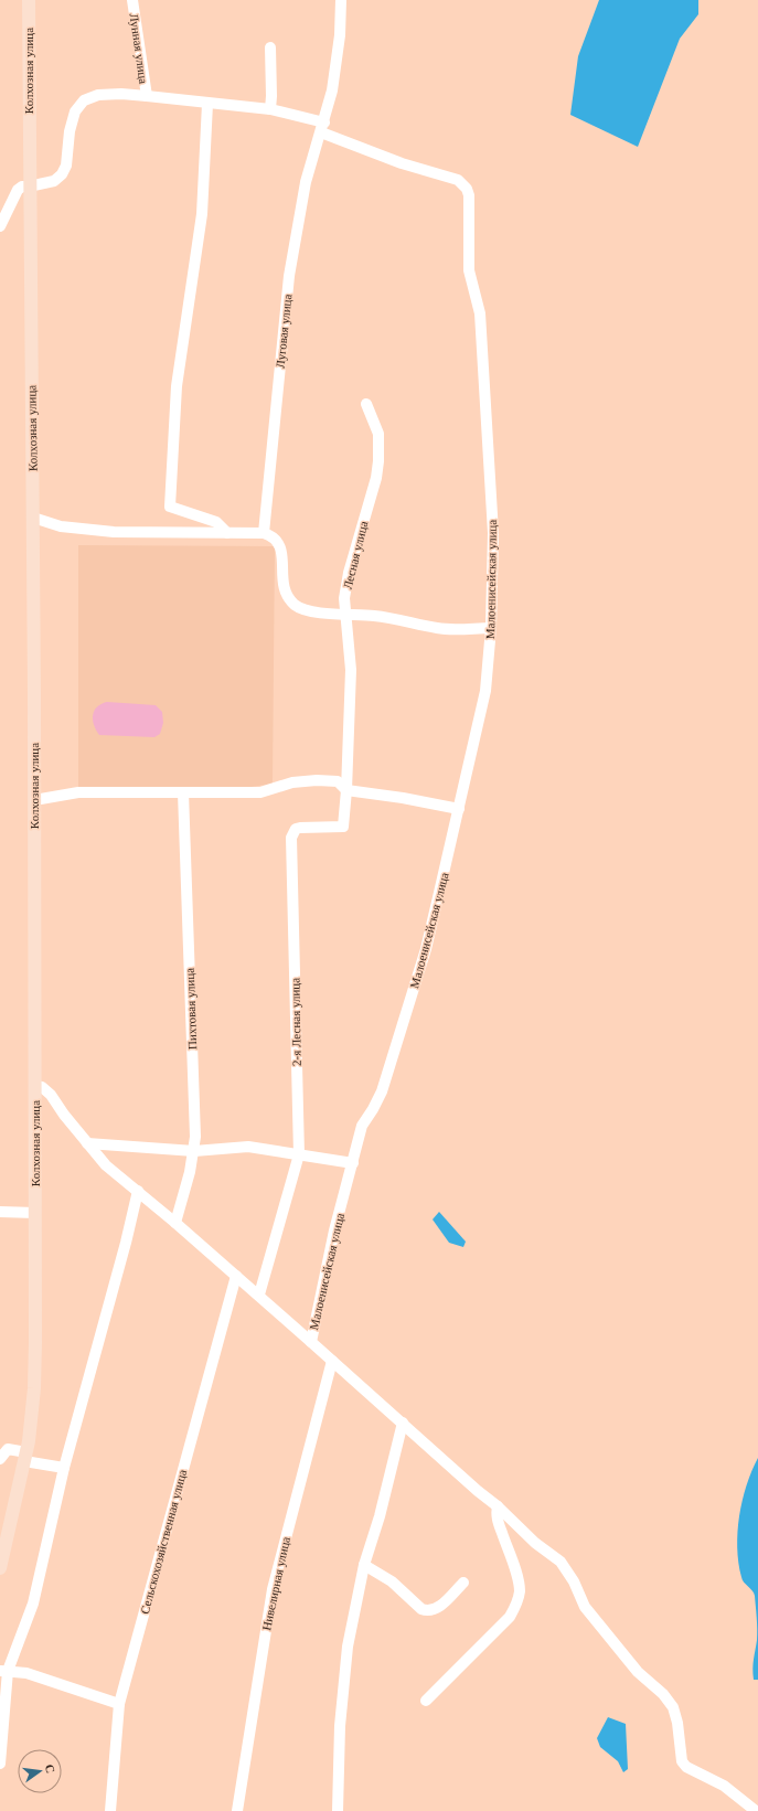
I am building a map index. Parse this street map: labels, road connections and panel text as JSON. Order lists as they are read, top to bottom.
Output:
{
  "streets": {
    "main road": ["Колхозная улица"],
    "street": [
      "Лунная улица",
      "Луговая улица",
      "Лесная улица",
      "Малоенисейская улица",
      "Пихтовая улица",
      "2-я Лесная улица",
      "Сельскохозяйственная улица",
      "Нивелирная улица"
    ]
  },
  "crossings": [
    ["Луговая улица", "Малоенисейская улица"],
    ["Лесная улица", "2-я Лесная улица"],
    ["Малоенисейская улица", "Нивелирная улица"]
  ],
  "north": "right"
}
